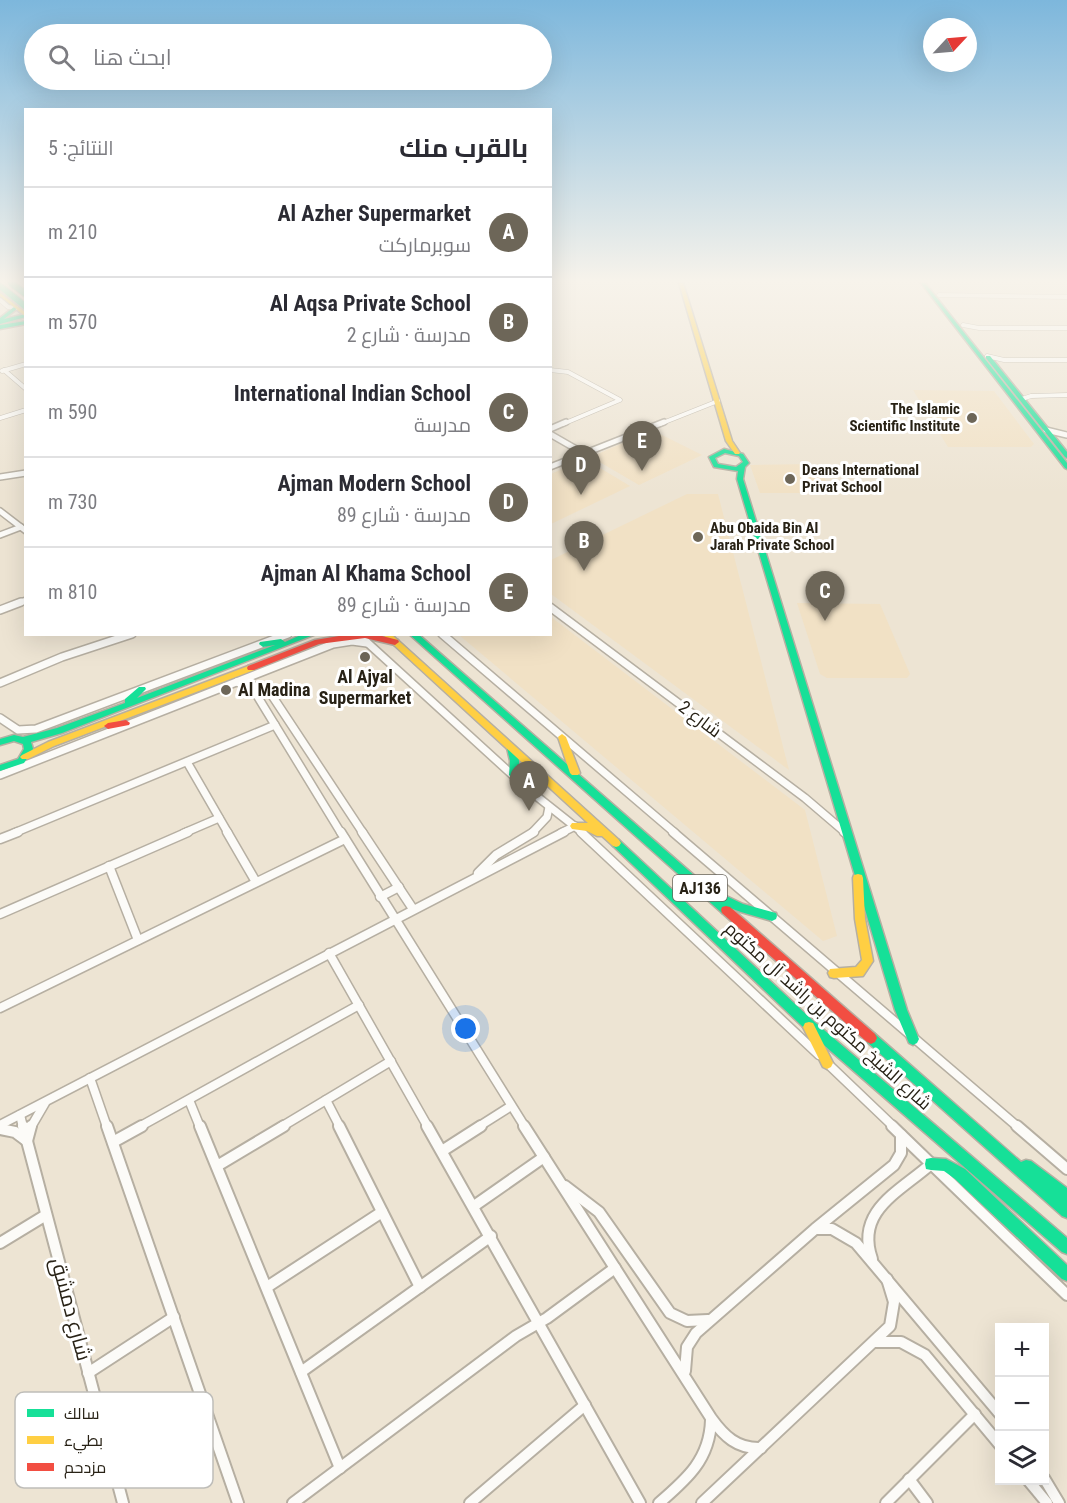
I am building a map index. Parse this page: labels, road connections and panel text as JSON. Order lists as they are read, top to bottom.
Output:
{
  "streets": {
    "main road": ["AJ136", "شارع الشيخ مكتوم بن راشد آل مكتوم"],
    "street": ["شارع 2", "شارع دمشق"]
  },
  "places": [
    "The Islamic Scientific Institute",
    "Deans International Privat School",
    "Abu Obaida Bin Al Jarah Private School",
    "Al Ajyal Supermarket",
    "Al Madina"
  ],
  "legend": ["سالك", "بطيء", "مزدحم"],
  "north": "top right",
  "page": {
    "search": "ابحث هنا",
    "heading": ["بالقرب منك", "النتائج: 5"],
    "list": [
      {
        "mark": "A",
        "name": "Al Azher Supermarket",
        "note": "سوبرماركت",
        "value": "210 m"
      },
      {
        "mark": "B",
        "name": "Al Aqsa Private School",
        "note": "مدرسة · شارع 2",
        "value": "570 m"
      },
      {
        "mark": "C",
        "name": "International Indian School",
        "note": "مدرسة",
        "value": "590 m"
      },
      {
        "mark": "D",
        "name": "Ajman Modern School",
        "note": "مدرسة · شارع 89",
        "value": "730 m"
      },
      {
        "mark": "E",
        "name": "Ajman Al Khama School",
        "note": "مدرسة · شارع 89",
        "value": "810 m"
      }
    ],
    "pins": [
      "E",
      "D",
      "B",
      "C",
      "A"
    ],
    "map_buttons": ["+", "−"]
  }
}
